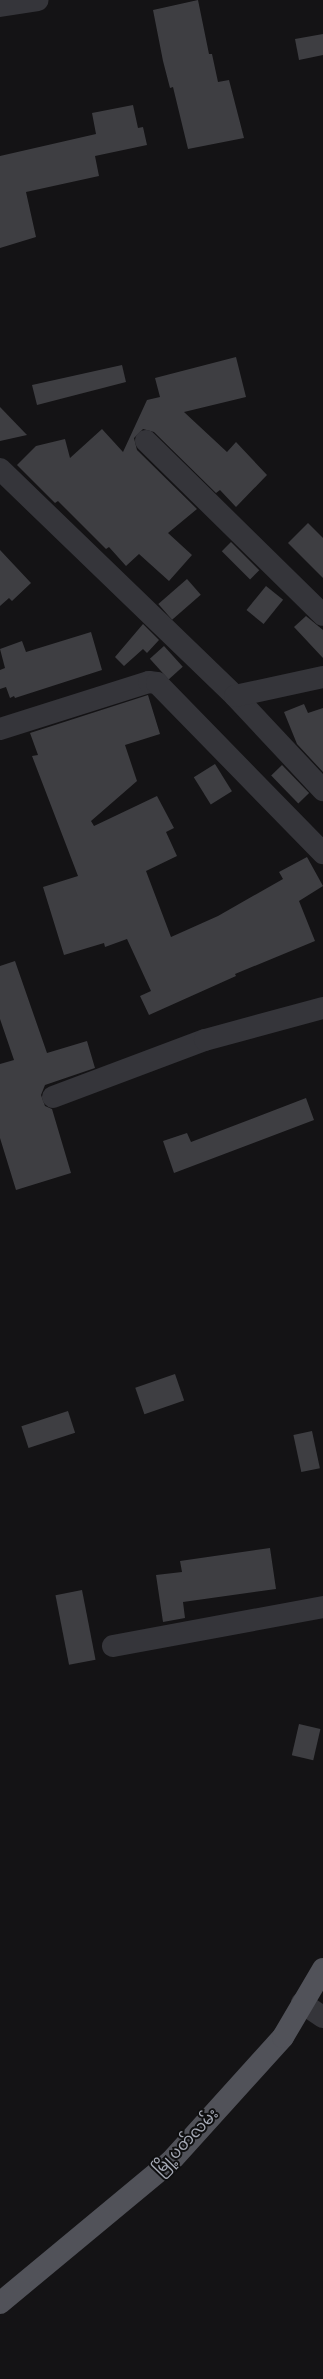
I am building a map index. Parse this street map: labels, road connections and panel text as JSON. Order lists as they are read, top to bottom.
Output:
{
  "streets": {
    "main road": ["မြို့ပတ်လမ်း"]
  }
}
